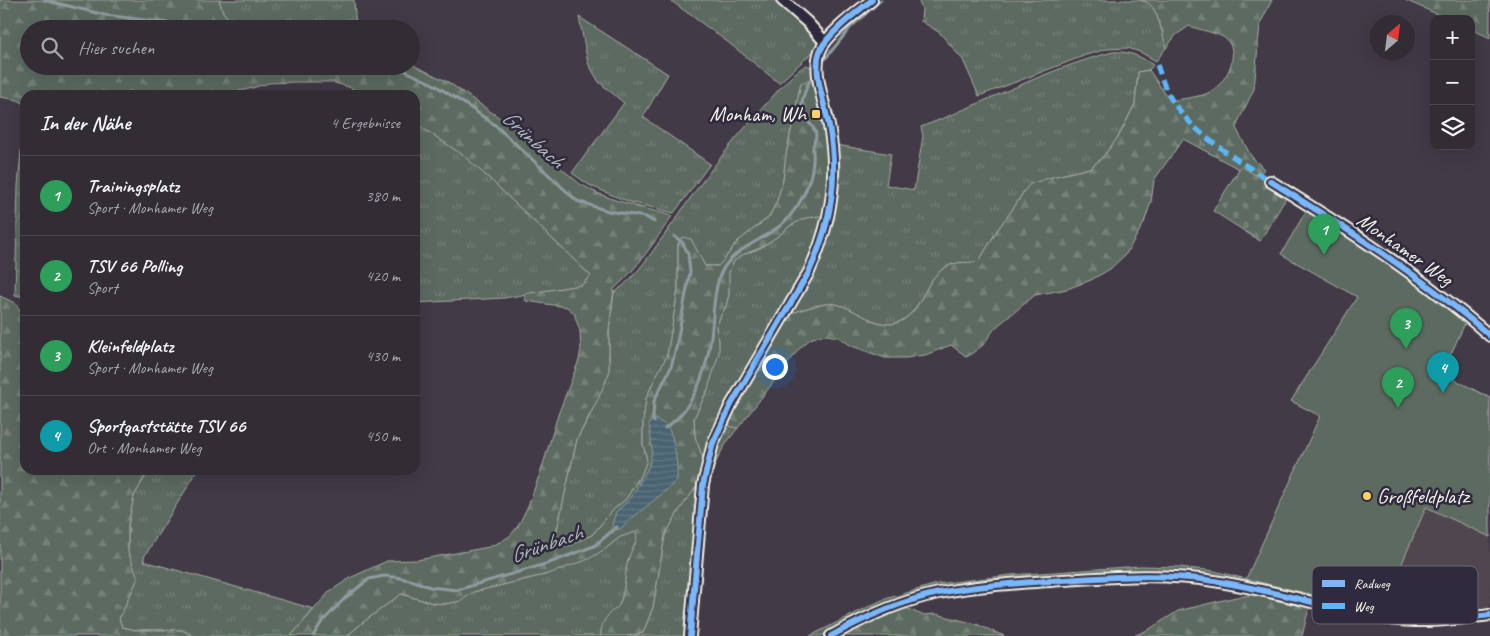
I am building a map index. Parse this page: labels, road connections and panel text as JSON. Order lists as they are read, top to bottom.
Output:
{
  "streets": {
    "street": ["Monhamer Weg"]
  },
  "water": ["Grünbach"],
  "places": {
    "transit": ["Monham, Wh"],
    "other": ["Großfeldplatz"]
  },
  "legend": ["Radweg", "Weg"],
  "north": "top right",
  "page": {
    "map_buttons": ["+", "−"],
    "search": "Hier suchen",
    "heading": ["In der Nähe", "4 Ergebnisse"],
    "list": [
      {
        "mark": "1",
        "name": "Trainingsplatz",
        "note": "Sport · Monhamer Weg",
        "value": "380 m"
      },
      {
        "mark": "2",
        "name": "TSV 66 Polling",
        "note": "Sport",
        "value": "420 m"
      },
      {
        "mark": "3",
        "name": "Kleinfeldplatz",
        "note": "Sport · Monhamer Weg",
        "value": "430 m"
      },
      {
        "mark": "4",
        "name": "Sportgaststätte TSV 66",
        "note": "Ort · Monhamer Weg",
        "value": "450 m"
      }
    ],
    "pins": [
      "1",
      "3",
      "4",
      "2"
    ]
  }
}
